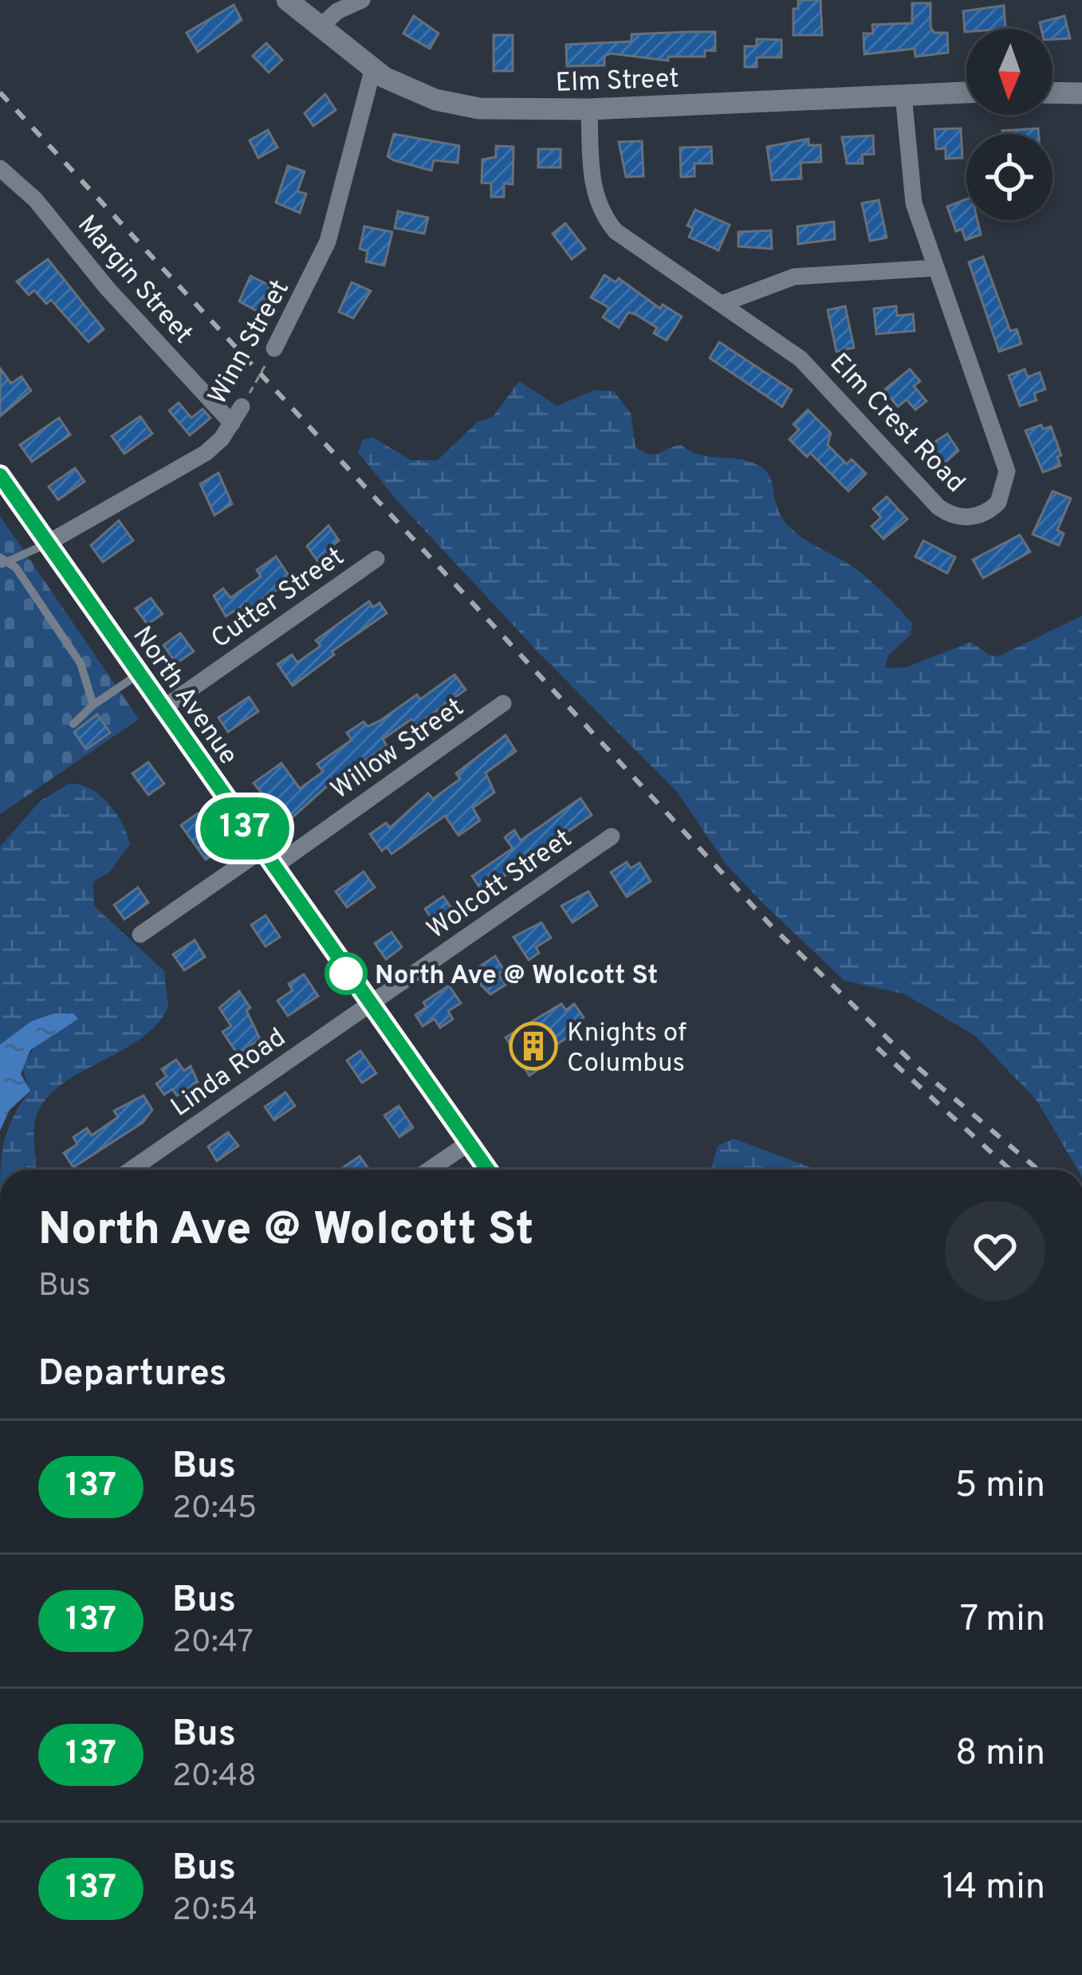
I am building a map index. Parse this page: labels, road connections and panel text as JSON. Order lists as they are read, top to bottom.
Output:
{
  "streets": {
    "street": [
      "Elm Street",
      "Margin Street",
      "Winn Street",
      "Elm Crest Road",
      "Cutter Street",
      "North Avenue",
      "Willow Street",
      "Wolcott Street",
      "Linda Road"
    ]
  },
  "crossings": [
    ["Elm Street", "Winn Street"],
    ["Elm Street", "Elm Crest Road"],
    ["Margin Street", "Winn Street"],
    ["Winn Street", "North Avenue"],
    ["Cutter Street", "North Avenue"],
    ["North Avenue", "Willow Street"],
    ["North Avenue", "Wolcott Street"],
    ["North Avenue", "Linda Road"],
    ["Wolcott Street", "Linda Road"]
  ],
  "places": {
    "other": ["North Ave @ Wolcott St"],
    "building": ["Knights of Columbus"]
  },
  "lines": ["bus line 137"],
  "north": "bottom",
  "page": {
    "on_map": "137",
    "heading": [
      ["North Ave @ Wolcott St", "Bus"],
      "Departures"
    ],
    "list": [
      {
        "mark": "137",
        "name": "Bus",
        "note": "20:45",
        "value": "5 min"
      },
      {
        "mark": "137",
        "name": "Bus",
        "note": "20:47",
        "value": "7 min"
      },
      {
        "mark": "137",
        "name": "Bus",
        "note": "20:48",
        "value": "8 min"
      },
      {
        "mark": "137",
        "name": "Bus",
        "note": "20:54",
        "value": "14 min"
      }
    ]
  }
}
